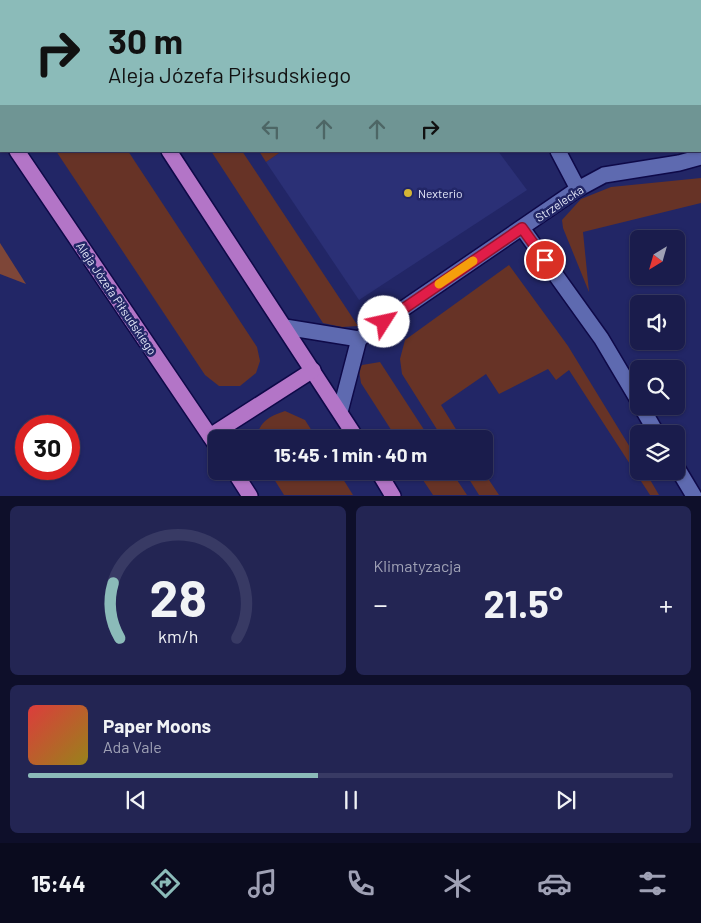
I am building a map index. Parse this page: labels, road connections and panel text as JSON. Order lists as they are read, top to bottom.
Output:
{
  "streets": {
    "main road": ["Aleja Józefa Piłsudskiego"],
    "street": ["Strzelecka"]
  },
  "places": ["Nexterio"],
  "north": "bottom left",
  "page": {
    "turn": ["30 m", "Aleja Józefa Piłsudskiego"],
    "limit": "30",
    "trip": "15:45 · 1 min · 40 m",
    "tile": "Klimatyzacja",
    "heat": ["−", "21.5°", "+"],
    "song": ["Paper Moons", "Ada Vale"],
    "tabs": "15:44",
    "gauge": ["28", "km/h"]
  }
}
